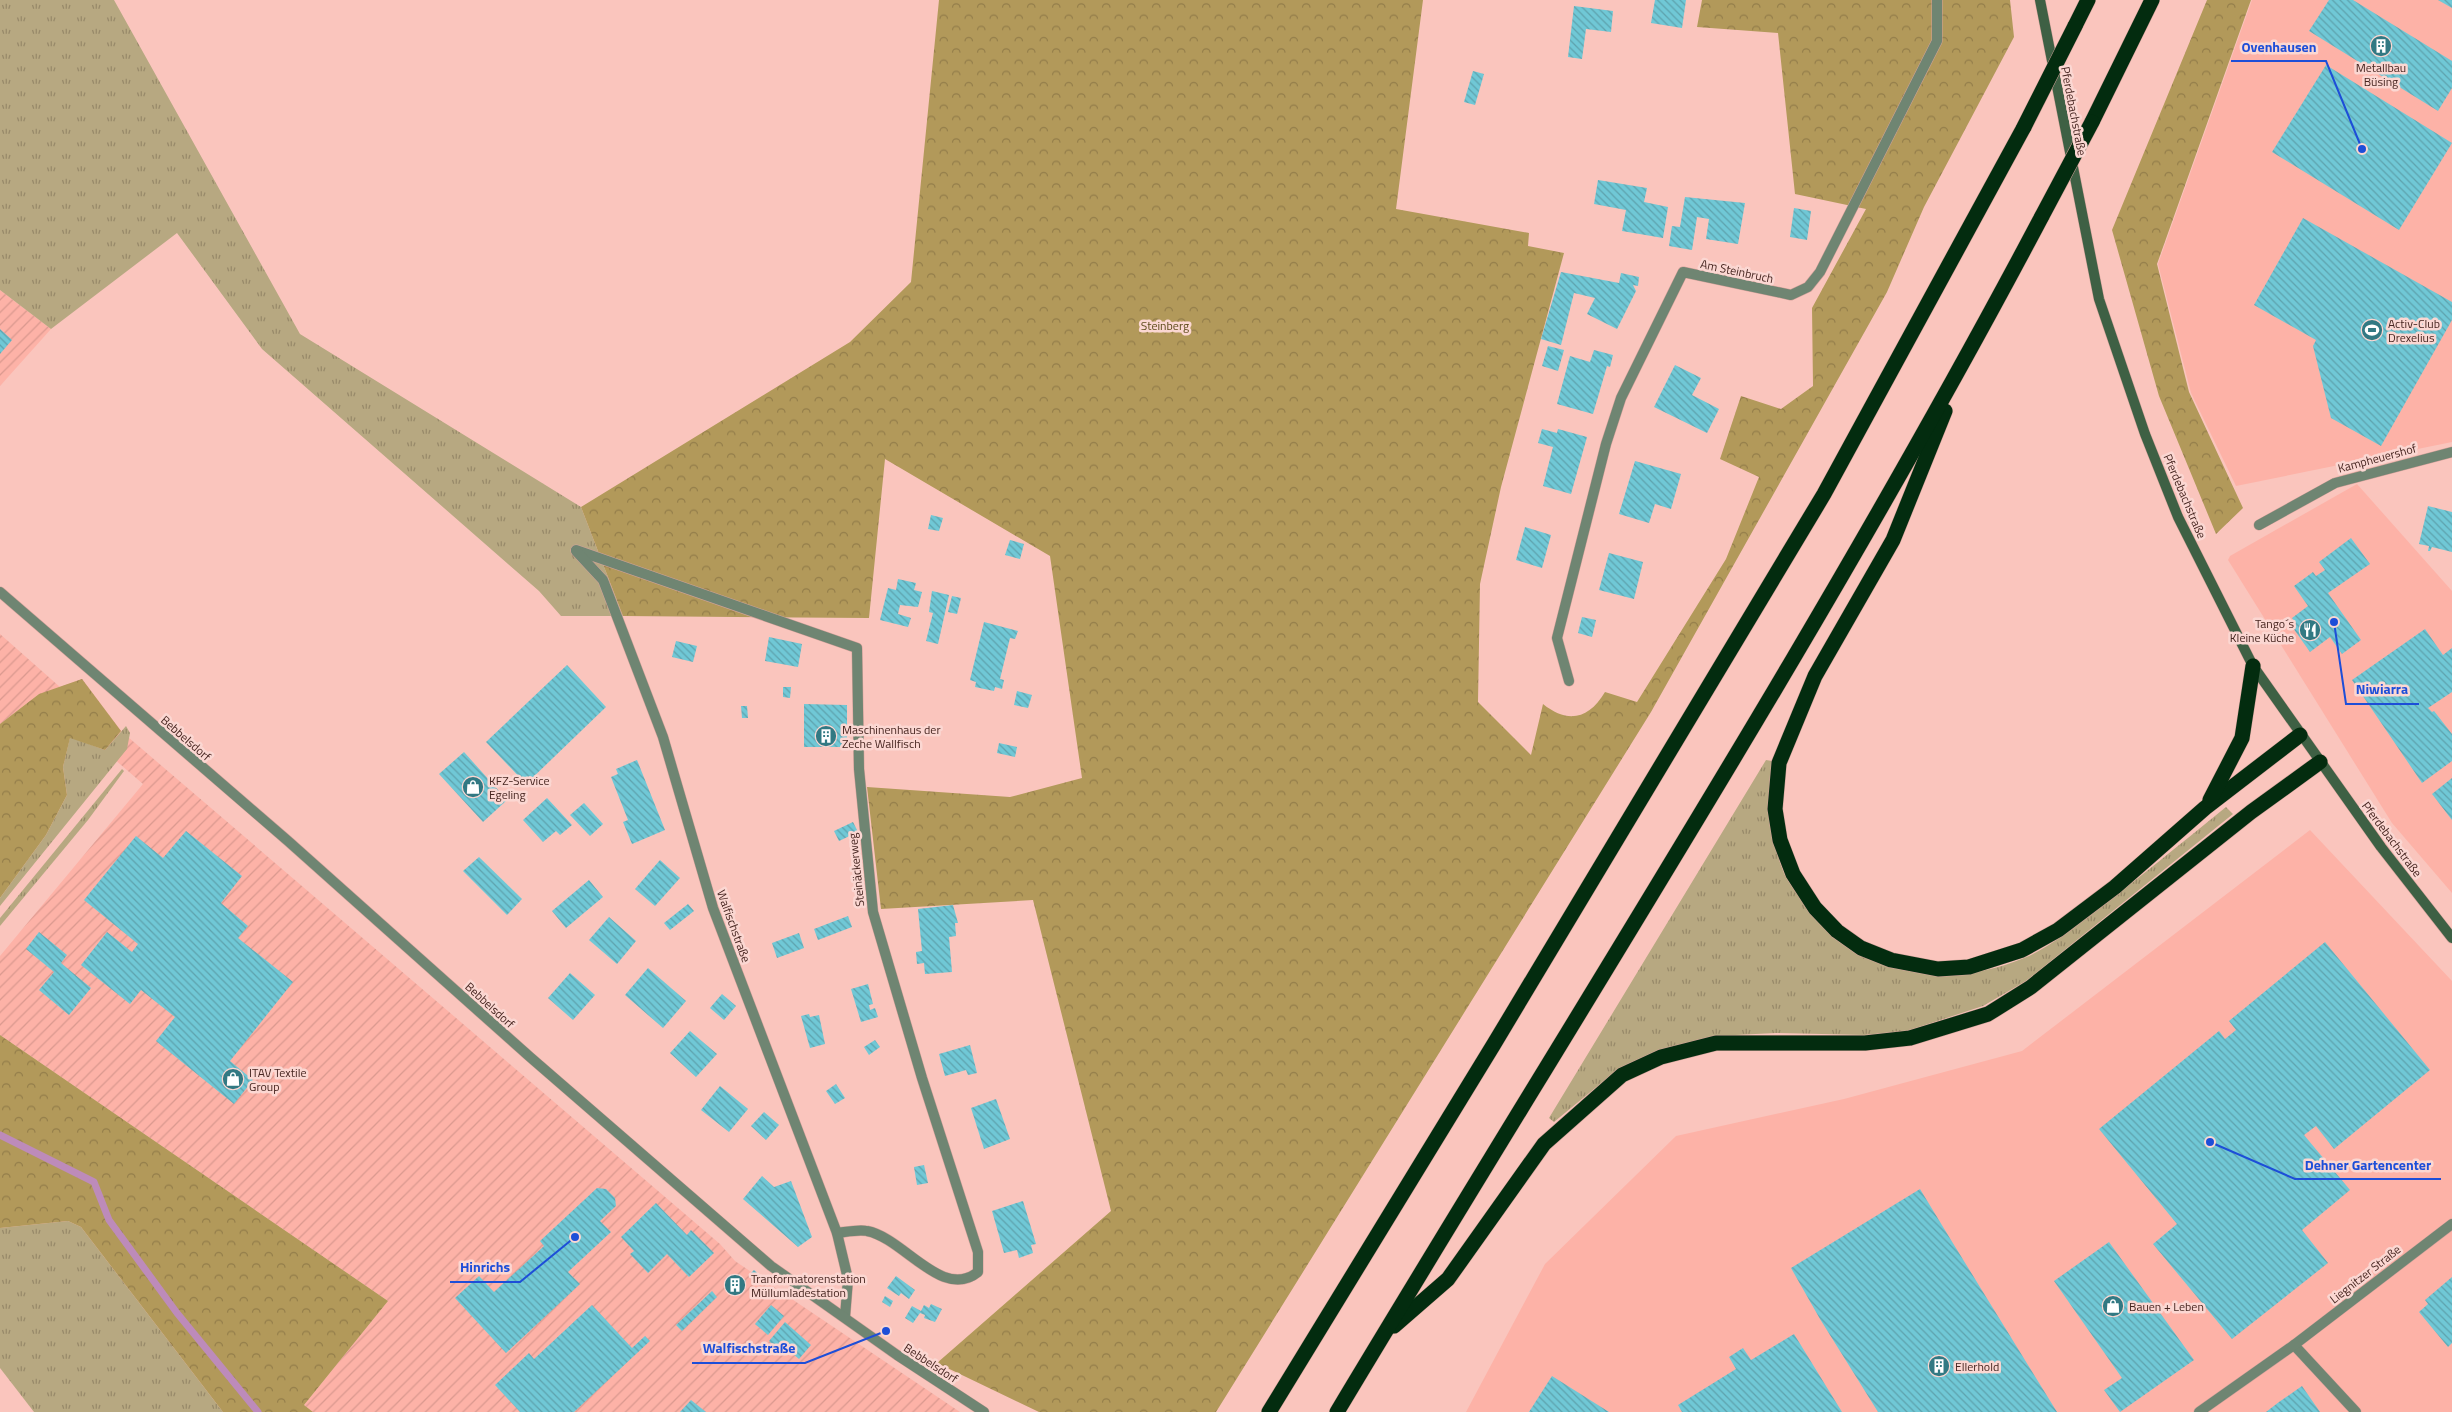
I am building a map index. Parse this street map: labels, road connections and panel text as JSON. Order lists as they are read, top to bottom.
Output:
{
  "streets": {
    "main road": ["Pferdebachstraße"],
    "street": [
      "Am Steinbruch",
      "Kampheuershof",
      "Bebbelsdorf",
      "Steinäckerweg",
      "Walfischstraße",
      "Liegnitzer Straße"
    ]
  },
  "crossings": [
    ["Bebbelsdorf", "Walfischstraße"],
    ["Steinäckerweg", "Walfischstraße"]
  ],
  "parks": ["Steinberg"],
  "places": {
    "building": [
      "Metallbau Büsing",
      "Maschinenhaus der Zeche Wallfisch",
      "Tranformatorenstation Müllumladestation",
      "Ellerhold"
    ],
    "other": [
      "Ovenhausen",
      "Niwiarra",
      "Dehner Gartencenter",
      "Hinrichs",
      "Walfischstraße"
    ],
    "sports": ["Activ-Club Drexelius"],
    "restaurant": ["Tango´s Kleine Küche"],
    "shop": ["KFZ-Service Egeling", "ITAV Textile Group", "Bauen + Leben"]
  }
}
